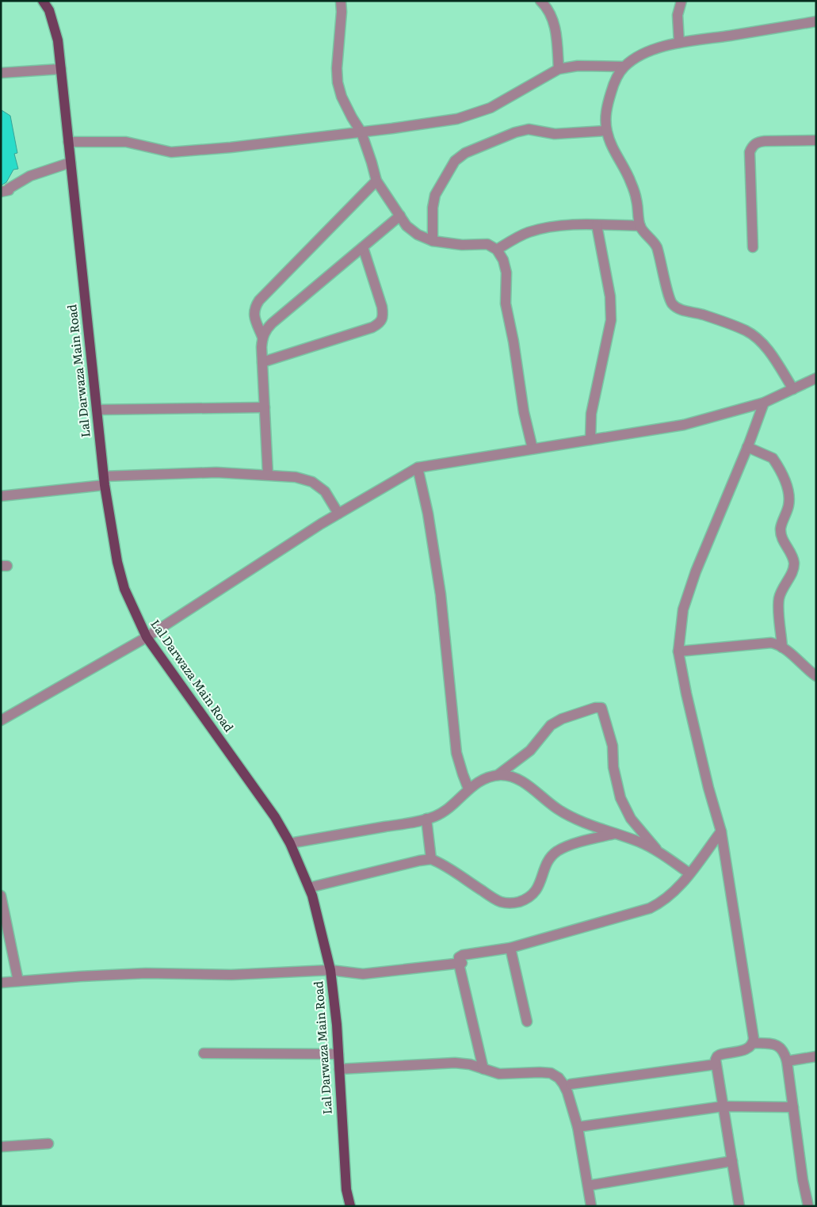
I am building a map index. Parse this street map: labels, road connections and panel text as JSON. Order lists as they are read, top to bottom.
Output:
{
  "streets": {
    "main road": ["Lal Darwaza Main Road"]
  }
}
